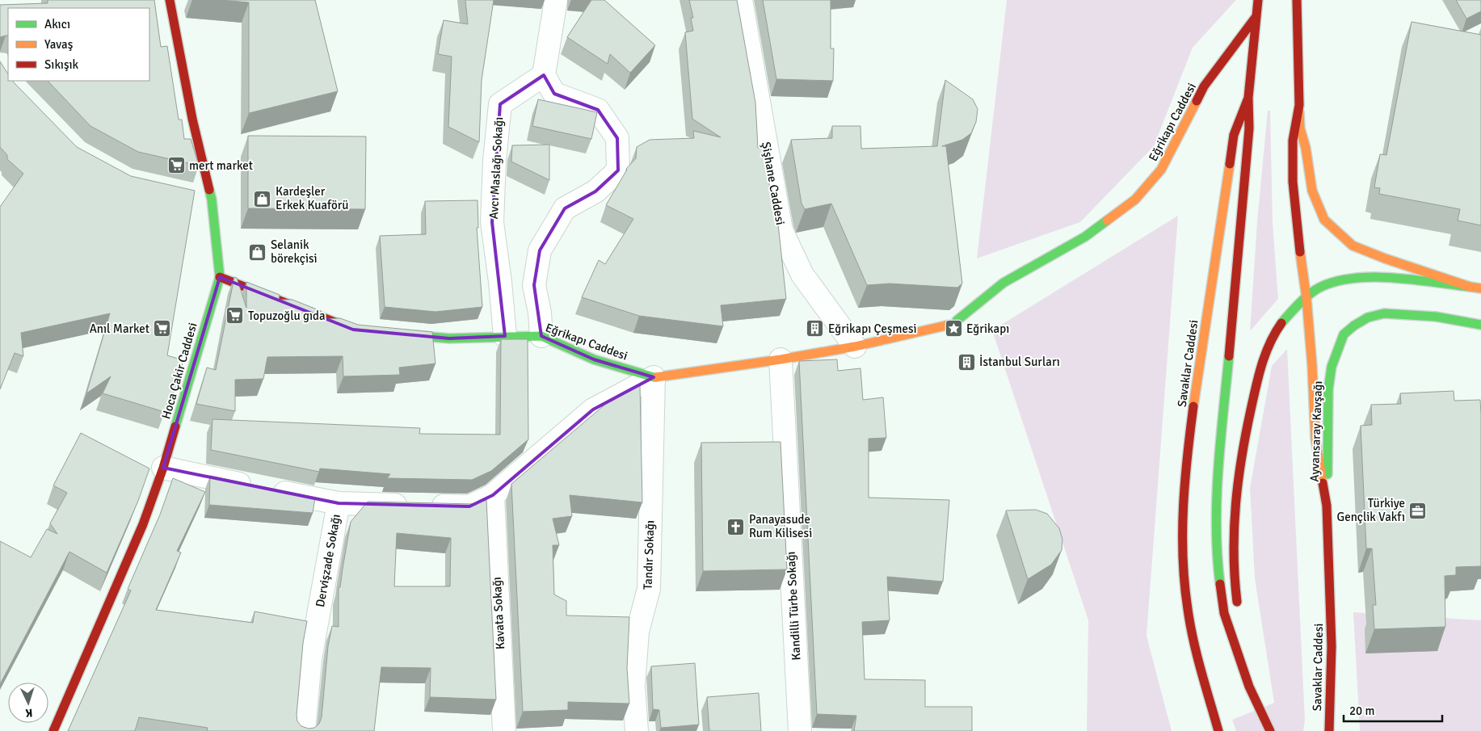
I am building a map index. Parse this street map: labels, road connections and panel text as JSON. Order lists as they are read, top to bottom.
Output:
{
  "streets": {
    "main road": [
      "Eğrikapı Caddesi",
      "Savaklar Caddesi",
      "Hoca Çakir Caddesi",
      "Ayvansaray Kavşağı"
    ],
    "street": [
      "Avcı Maslağı Sokağı",
      "Şişhane Caddesi",
      "Tandır Sokağı",
      "Dervişzade Sokağı",
      "Kandilli Türbe Sokağı",
      "Kavata Sokağı"
    ]
  },
  "crossings": [
    ["Eğrikapı Caddesi", "Avcı Maslağı Sokağı"],
    ["Eğrikapı Caddesi", "Şişhane Caddesi"],
    ["Eğrikapı Caddesi", "Savaklar Caddesi"],
    ["Eğrikapı Caddesi", "Tandır Sokağı"],
    ["Eğrikapı Caddesi", "Dervişzade Sokağı"],
    ["Eğrikapı Caddesi", "Kandilli Türbe Sokağı"],
    ["Savaklar Caddesi", "Ayvansaray Kavşağı"],
    ["Tandır Sokağı", "Dervişzade Sokağı"],
    ["Dervişzade Sokağı", "Kavata Sokağı"]
  ],
  "places": {
    "supermarket": ["mert market", "Topuzoğlu gıda", "Anıl Market"],
    "shop": ["Kardeşler Erkek Kuaförü", "Selanik börekçisi"],
    "building": ["Eğrikapı Çeşmesi", "İstanbul Surları"],
    "place": ["Eğrikapı"],
    "office": ["Türkiye Gençlik Vakfı"],
    "church": ["Panayasude Rum Kilisesi"]
  },
  "legend": ["Akıcı", "Yavaş", "Sıkışık"],
  "scale_bar": "20 m",
  "north": "bottom"
}
